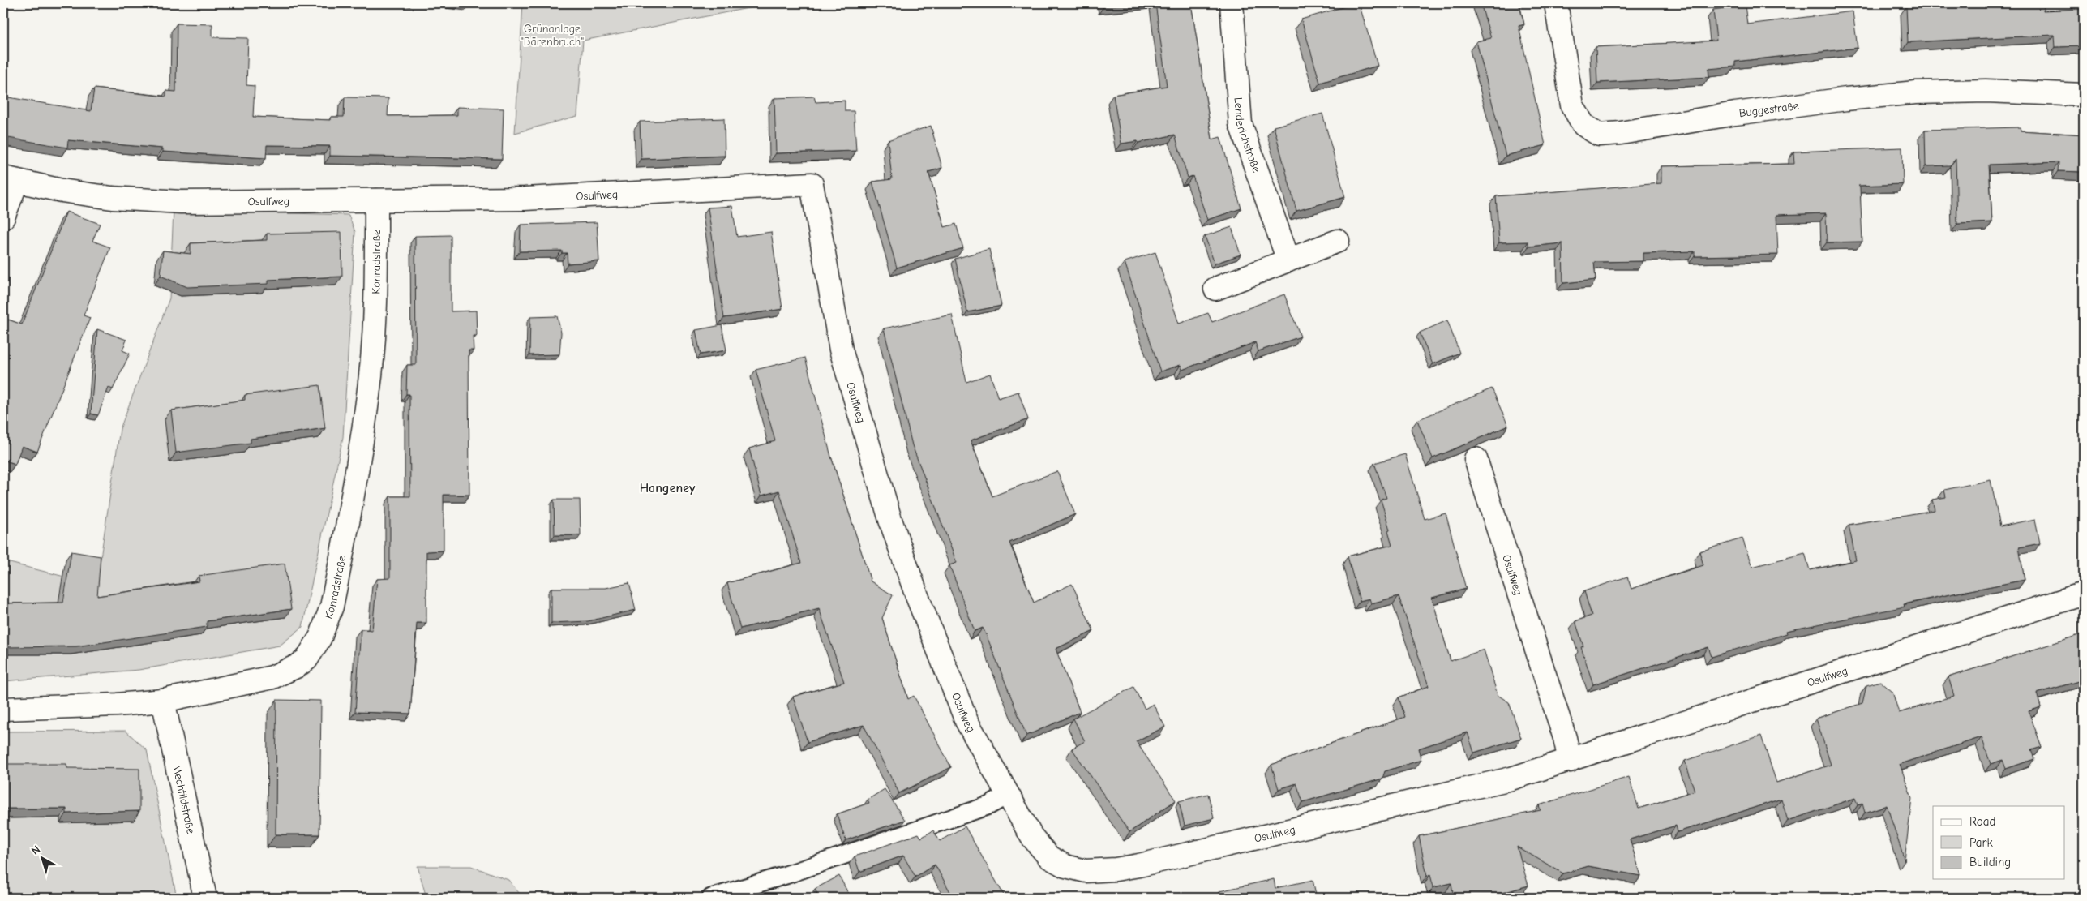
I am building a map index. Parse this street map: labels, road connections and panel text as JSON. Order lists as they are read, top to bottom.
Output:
{
  "streets": {
    "street": [
      "Buggestraße",
      "Lenderichstraße",
      "Osulfweg",
      "Konradstraße",
      "Mechtildstraße"
    ]
  },
  "crossings": [
    ["Osulfweg", "Konradstraße"],
    ["Konradstraße", "Mechtildstraße"]
  ],
  "districts": ["Hangeney"],
  "parks": ["Grünanlage \"Bärenbruch\""],
  "legend": ["Road", "Park", "Building"],
  "north": "top left"
}
